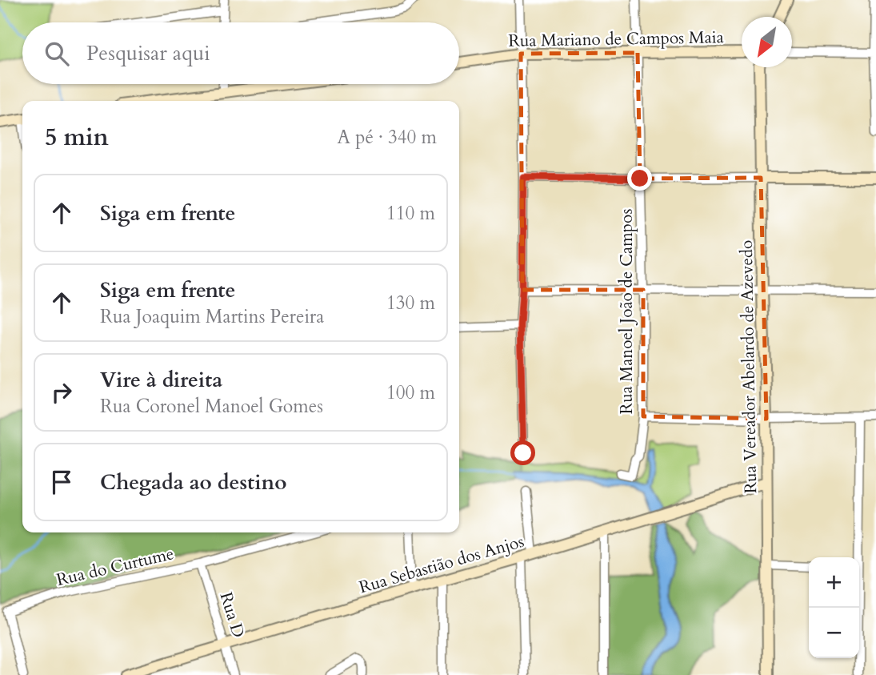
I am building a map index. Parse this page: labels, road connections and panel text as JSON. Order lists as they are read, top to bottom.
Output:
{
  "streets": {
    "street": [
      "Rua Mariano de Campos Maia",
      "Rua Manoel João de Campos",
      "Rua Vereador Abelardo de Azevedo",
      "Rua Sebastião dos Anjos",
      "Rua do Curtume",
      "Rua D"
    ]
  },
  "crossings": [
    ["Rua Mariano de Campos Maia", "Rua Manoel João de Campos"],
    ["Rua Vereador Abelardo de Azevedo", "Rua Sebastião dos Anjos"],
    ["Rua Sebastião dos Anjos", "Rua D"],
    ["Rua do Curtume", "Rua D"]
  ],
  "north": "bottom left",
  "page": {
    "search": "Pesquisar aqui",
    "heading": ["5 min", "A pé · 340 m"],
    "list": [
      ["Siga em frente", "110 m"],
      ["Siga em frente", "Rua Joaquim Martins Pereira", "130 m"],
      ["Vire à direita", "Rua Coronel Manoel Gomes", "100 m"],
      "Chegada ao destino"
    ],
    "map_buttons": ["+", "−"]
  }
}
